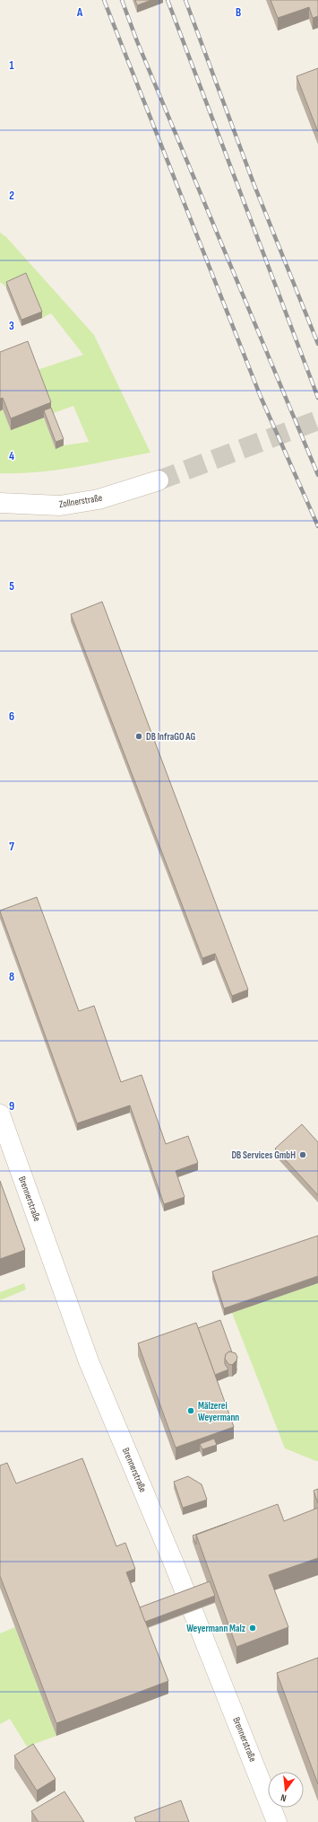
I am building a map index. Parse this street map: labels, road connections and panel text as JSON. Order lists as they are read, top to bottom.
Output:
{
  "streets": {
    "street": ["Zollnerstraße", "Brennerstraße"]
  },
  "places": [
    "DB InfraGO AG",
    "DB Services GmbH",
    "Mälzerei Weyermann",
    "Weyermann Malz"
  ],
  "north": "bottom",
  "grid": {
    "columns": ["A", "B"],
    "rows": [
      "1",
      "2",
      "3",
      "4",
      "5",
      "6",
      "7",
      "8",
      "9"
    ]
  }
}
